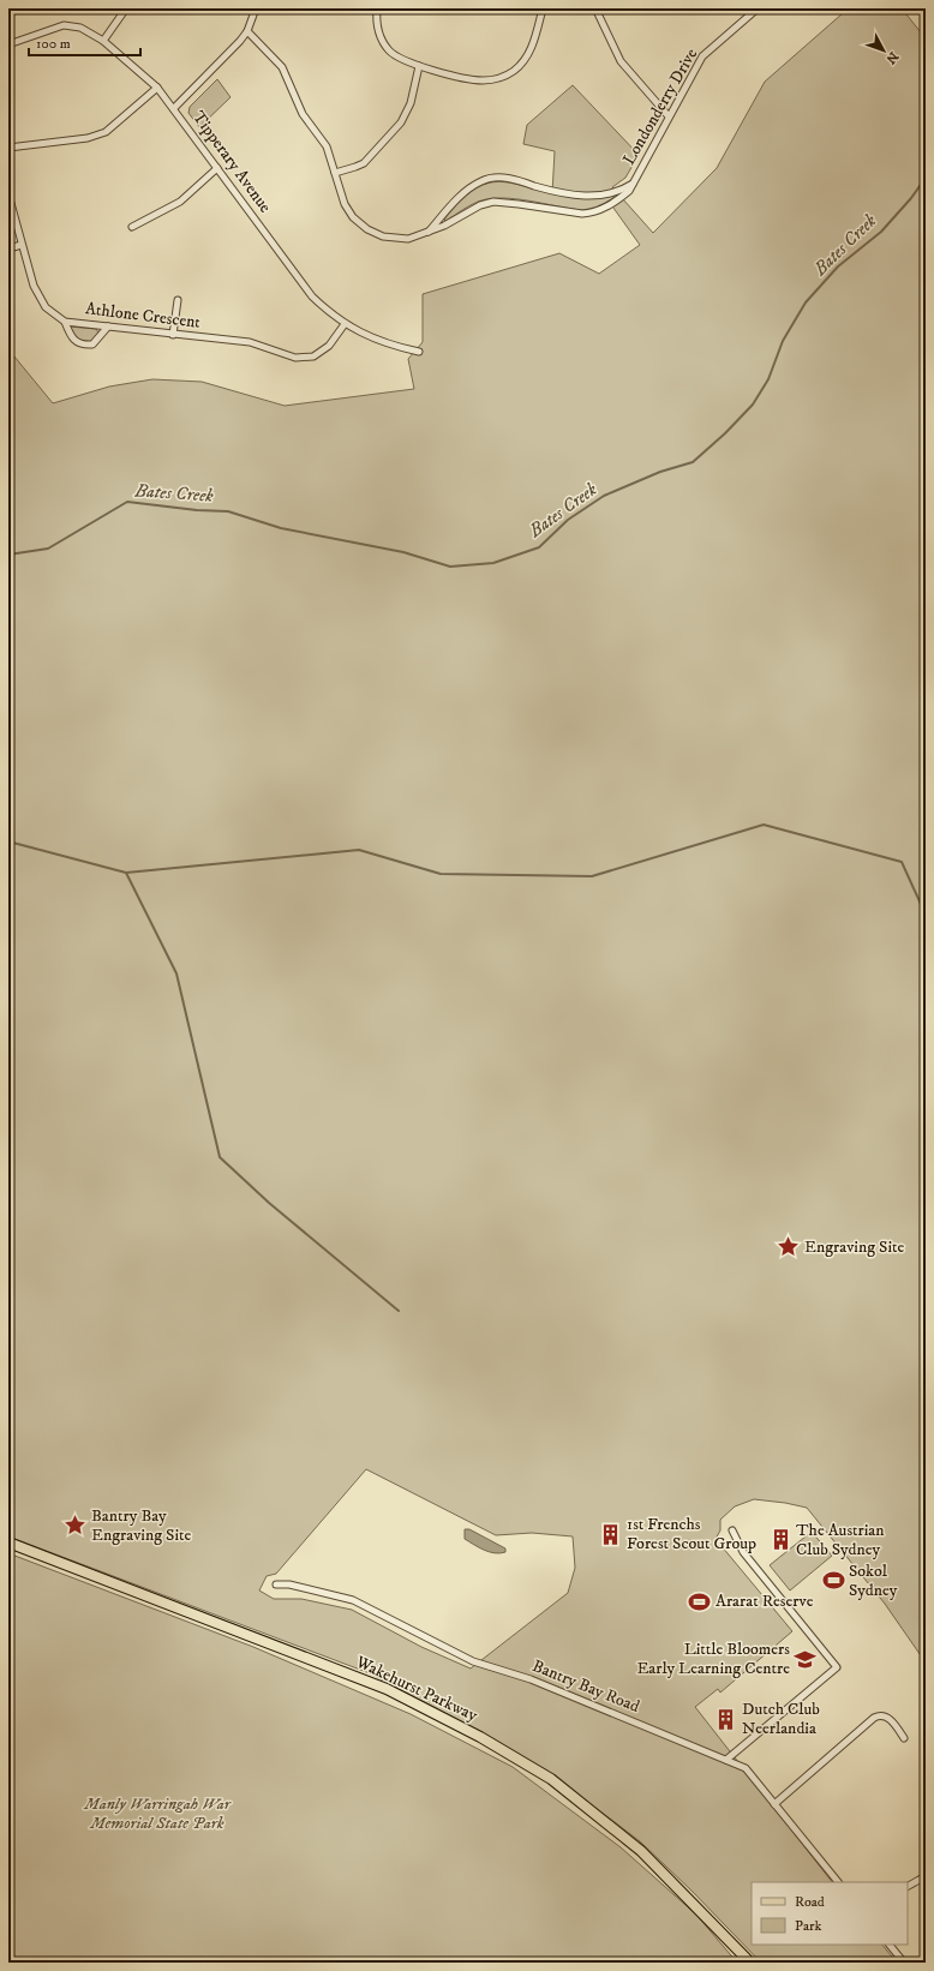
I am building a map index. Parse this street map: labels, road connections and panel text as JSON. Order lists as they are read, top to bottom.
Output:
{
  "streets": {
    "main road": ["Wakehurst Parkway"],
    "street": [
      "Londonderry Drive",
      "Tipperary Avenue",
      "Athlone Crescent",
      "Bantry Bay Road"
    ]
  },
  "crossings": [
    ["Tipperary Avenue", "Athlone Crescent"]
  ],
  "water": ["Bates Creek"],
  "parks": ["Manly Warringah War Memorial State Park"],
  "places": {
    "place": ["Engraving Site", "Bantry Bay Engraving Site"],
    "building": ["1st Frenchs Forest Scout Group", "The Austrian Club Sydney", "Dutch Club Neerlandia"],
    "sports": ["Sokol Sydney", "Ararat Reserve"],
    "school or university": ["Little Bloomers Early Learning Centre"]
  },
  "legend": ["Road", "Park"],
  "scale_bar": "100 m",
  "north": "bottom right"
}
